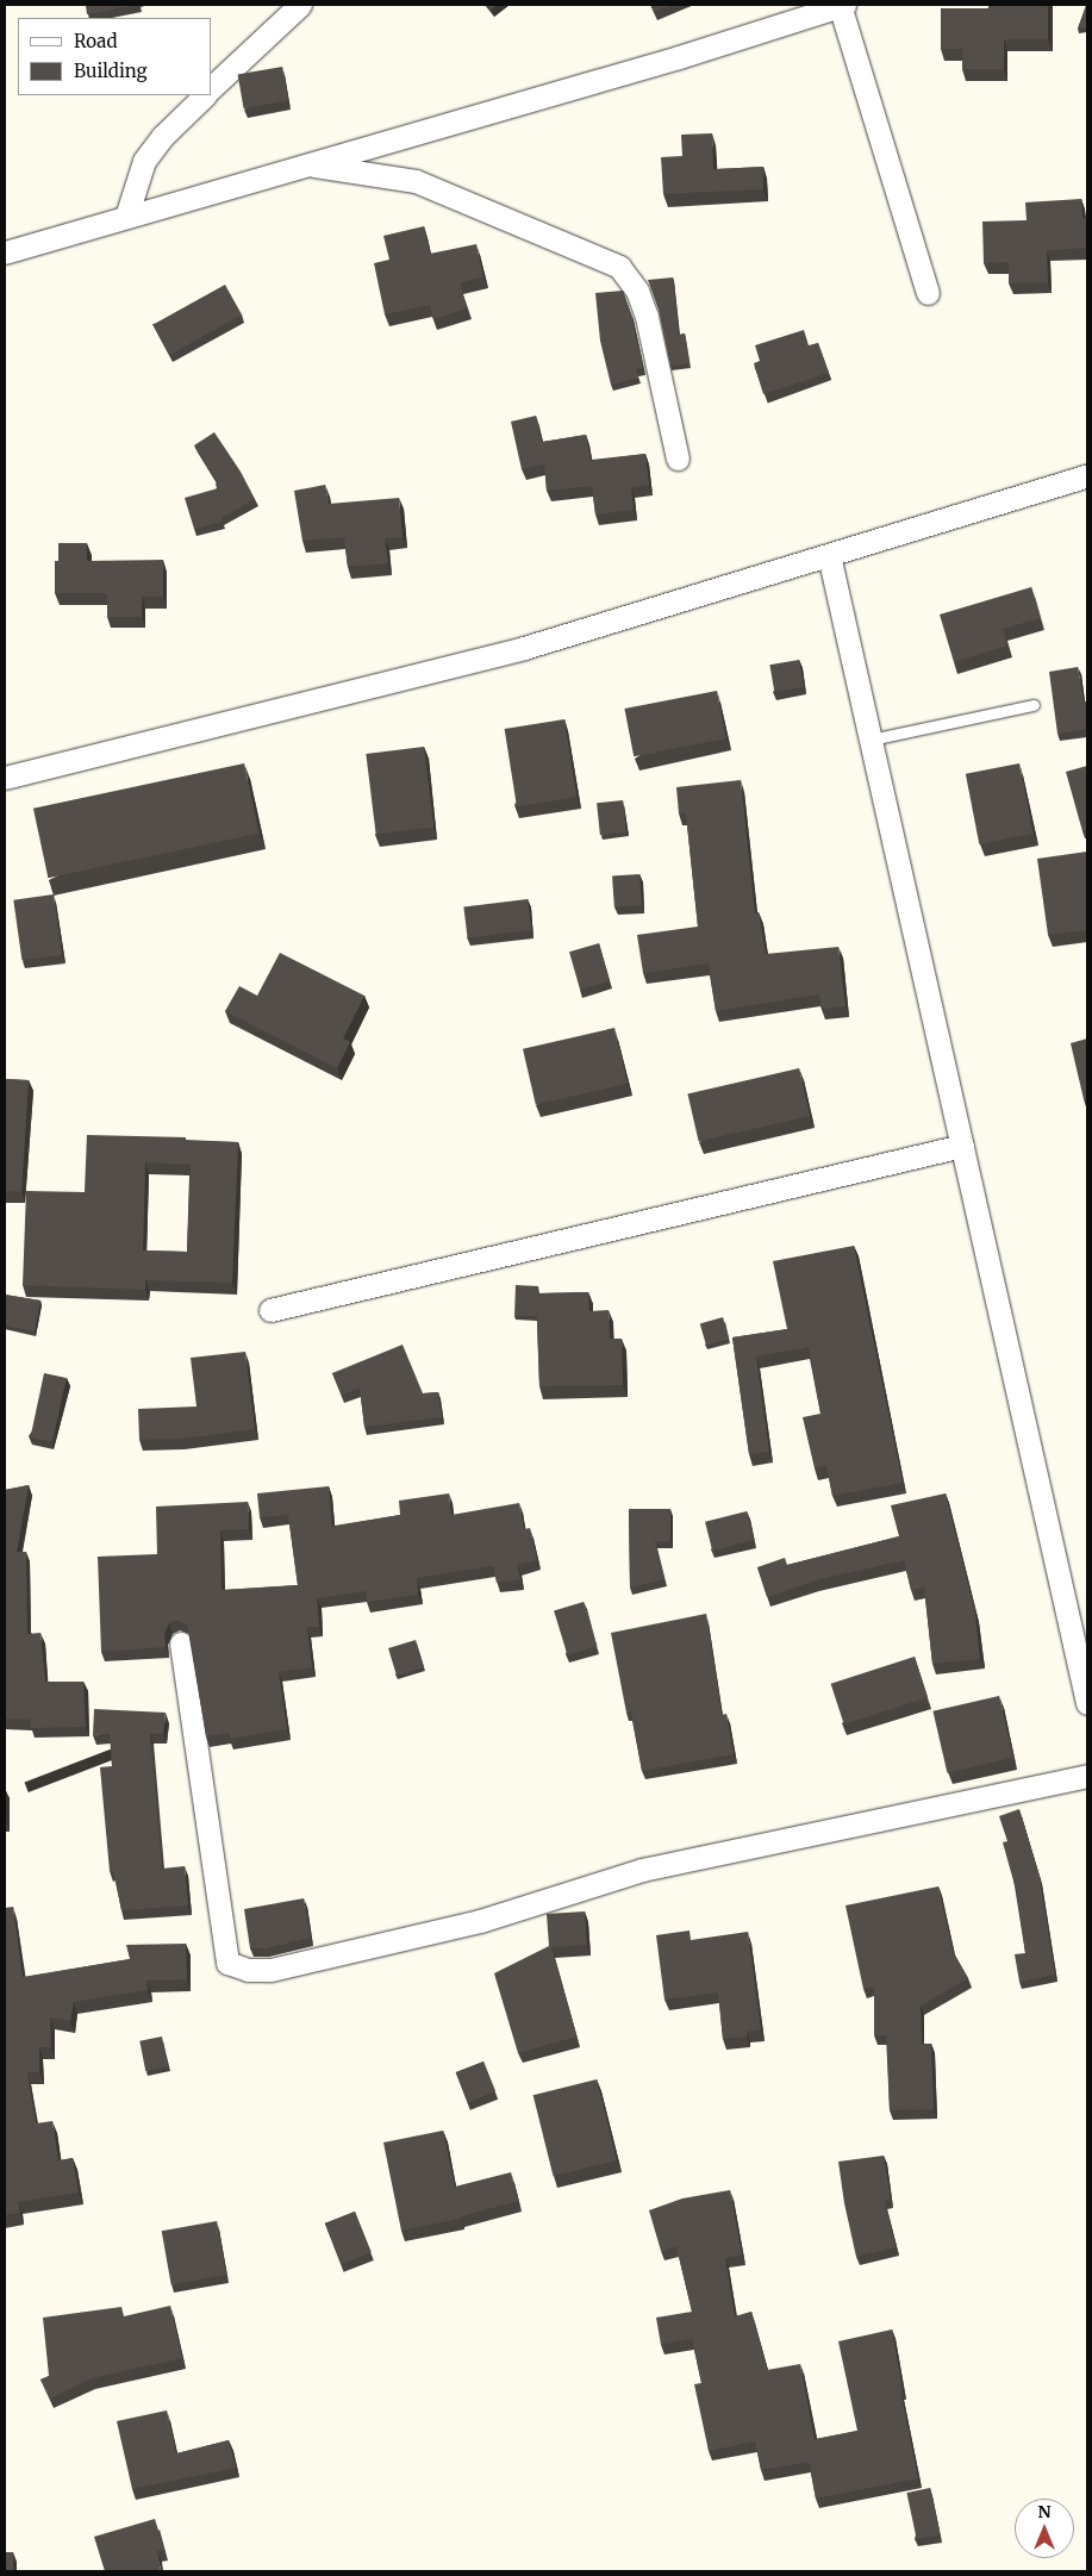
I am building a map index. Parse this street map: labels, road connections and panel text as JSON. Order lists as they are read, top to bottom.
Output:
{
  "legend": ["Road", "Building"],
  "north": "top"
}
